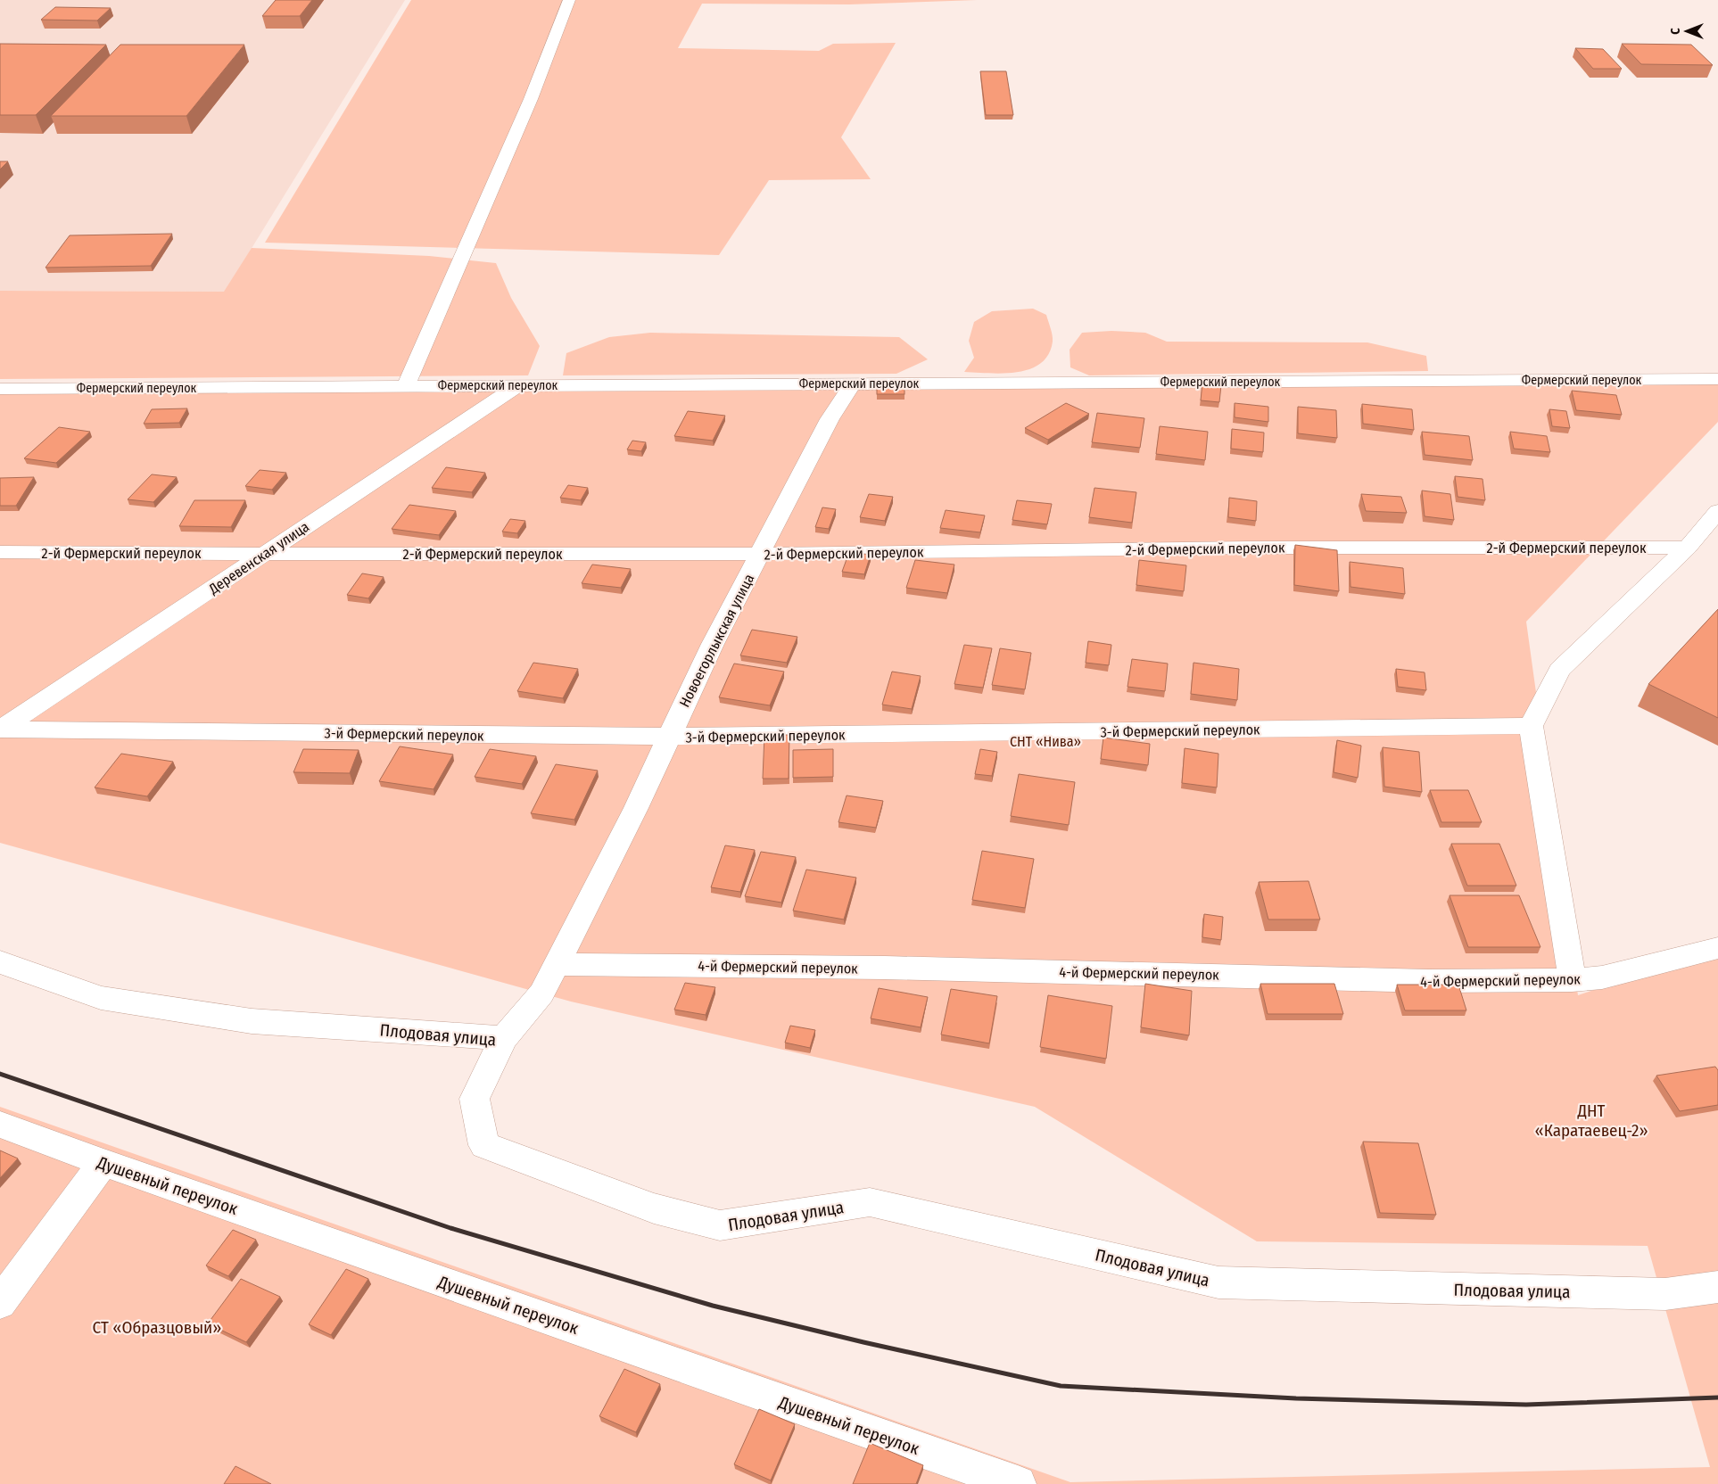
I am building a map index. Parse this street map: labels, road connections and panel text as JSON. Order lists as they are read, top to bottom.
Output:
{
  "streets": {
    "street": [
      "Фермерский переулок",
      "2-й Фермерский переулок",
      "Деревенская улица",
      "Новоегорлыкская улица",
      "3-й Фермерский переулок",
      "4-й Фермерский переулок",
      "Плодовая улица",
      "Душевный переулок"
    ]
  },
  "crossings": [
    ["Фермерский переулок", "Деревенская улица"],
    ["Фермерский переулок", "Новоегорлыкская улица"],
    ["2-й Фермерский переулок", "Деревенская улица"],
    ["2-й Фермерский переулок", "Новоегорлыкская улица"],
    ["Деревенская улица", "3-й Фермерский переулок"],
    ["Новоегорлыкская улица", "3-й Фермерский переулок"],
    ["Новоегорлыкская улица", "4-й Фермерский переулок"],
    ["Новоегорлыкская улица", "Плодовая улица"]
  ],
  "parks": ["СНТ «Нива»", "ДНТ «Каратаевец-2»", "СТ «Образцовый»"],
  "north": "left"
}
